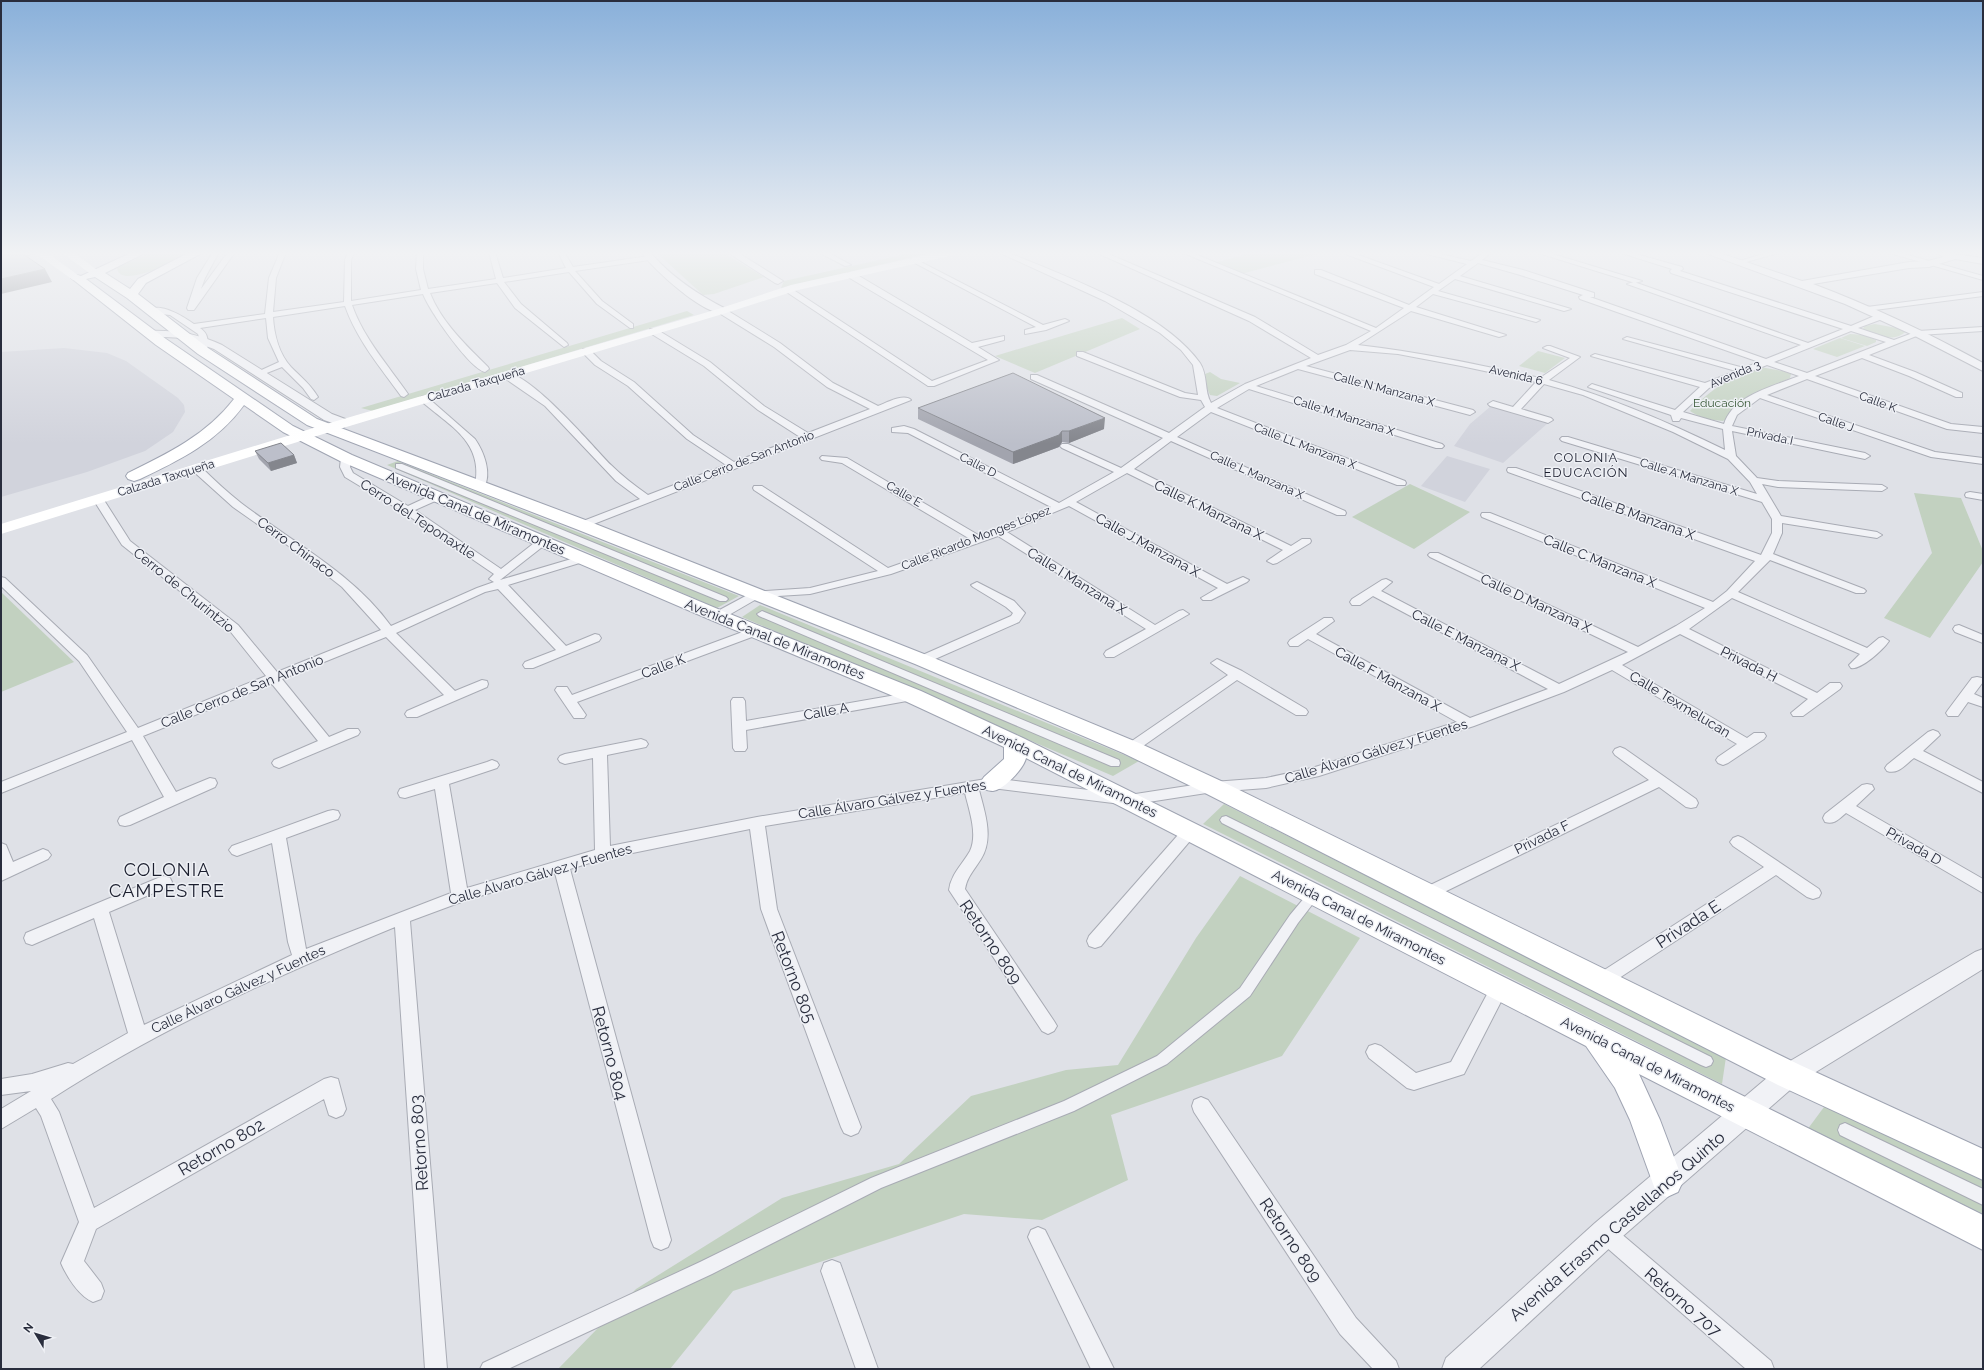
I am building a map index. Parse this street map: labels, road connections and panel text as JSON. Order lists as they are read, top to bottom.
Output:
{
  "streets": {
    "main road": ["Calzada Taxqueña", "Avenida Canal de Miramontes"],
    "street": [
      "Avenida 3",
      "Avenida 6",
      "Calle N Manzana X",
      "Calle K",
      "Calle M Manzana X",
      "Calle J",
      "Privada I",
      "Calle LL Manzana X",
      "Calle Cerro de San Antonio",
      "Calle D",
      "Calle L Manzana X",
      "Calle A Manzana X",
      "Calle E",
      "Calle K Manzana X",
      "Calle B Manzana X",
      "Cerro del Teponaxtle",
      "Calle Ricardo Monges López",
      "Calle J Manzana X",
      "Cerro Chinaco",
      "Calle C Manzana X",
      "Calle I Manzana X",
      "Cerro de Churintzio",
      "Calle D Manzana X",
      "Calle E Manzana X",
      "Privada H",
      "Calle F Manzana X",
      "Calle Texmelucan",
      "Calle A",
      "Calle Álvaro Gálvez y Fuentes",
      "Privada F",
      "Privada D",
      "Privada E",
      "Retorno 809",
      "Retorno 805",
      "Retorno 804",
      "Retorno 803",
      "Retorno 802",
      "Avenida Erasmo Castellanos Quinto",
      "Retorno 707"
    ]
  },
  "crossings": [
    ["Avenida 3", "Avenida 6"],
    ["Avenida 3", "Calle K"],
    ["Avenida 3", "Privada I"],
    ["Avenida 6", "Privada I"],
    ["Avenida 6", "Calle Ricardo Monges López"],
    ["Calzada Taxqueña", "Avenida Canal de Miramontes"],
    ["Calzada Taxqueña", "Cerro Chinaco"],
    ["Calzada Taxqueña", "Cerro de Churintzio"],
    ["Calle N Manzana X", "Calle Ricardo Monges López"],
    ["Calle K", "Avenida Canal de Miramontes"],
    ["Calle K", "Calle Ricardo Monges López"],
    ["Calle M Manzana X", "Calle Ricardo Monges López"],
    ["Calle LL Manzana X", "Calle Ricardo Monges López"],
    ["Calle Cerro de San Antonio", "Avenida Canal de Miramontes"],
    ["Calle Cerro de San Antonio", "Cerro del Teponaxtle"],
    ["Calle Cerro de San Antonio", "Cerro Chinaco"],
    ["Calle Cerro de San Antonio", "Cerro de Churintzio"],
    ["Calle D", "Calle Ricardo Monges López"],
    ["Calle L Manzana X", "Calle Ricardo Monges López"],
    ["Calle E", "Calle Ricardo Monges López"],
    ["Calle K Manzana X", "Calle Ricardo Monges López"],
    ["Avenida Canal de Miramontes", "Cerro del Teponaxtle"],
    ["Avenida Canal de Miramontes", "Calle Ricardo Monges López"],
    ["Avenida Canal de Miramontes", "Calle A"],
    ["Avenida Canal de Miramontes", "Calle Álvaro Gálvez y Fuentes"],
    ["Avenida Canal de Miramontes", "Privada F"],
    ["Avenida Canal de Miramontes", "Privada E"],
    ["Avenida Canal de Miramontes", "Avenida Erasmo Castellanos Quinto"],
    ["Calle B Manzana X", "Calle Álvaro Gálvez y Fuentes"],
    ["Calle Ricardo Monges López", "Calle J Manzana X"],
    ["Calle Ricardo Monges López", "Calle I Manzana X"],
    ["Calle C Manzana X", "Calle Álvaro Gálvez y Fuentes"],
    ["Calle D Manzana X", "Calle Álvaro Gálvez y Fuentes"],
    ["Calle E Manzana X", "Calle Álvaro Gálvez y Fuentes"],
    ["Privada H", "Calle Álvaro Gálvez y Fuentes"],
    ["Calle F Manzana X", "Calle Álvaro Gálvez y Fuentes"],
    ["Calle Texmelucan", "Calle Álvaro Gálvez y Fuentes"],
    ["Calle Álvaro Gálvez y Fuentes", "Retorno 809"],
    ["Calle Álvaro Gálvez y Fuentes", "Retorno 805"],
    ["Calle Álvaro Gálvez y Fuentes", "Retorno 804"],
    ["Calle Álvaro Gálvez y Fuentes", "Retorno 803"],
    ["Avenida Erasmo Castellanos Quinto", "Retorno 707"]
  ],
  "districts": ["COLONIA EDUCACIÓN", "COLONIA CAMPESTRE"],
  "parks": ["Educación"],
  "north": "top left"
}
